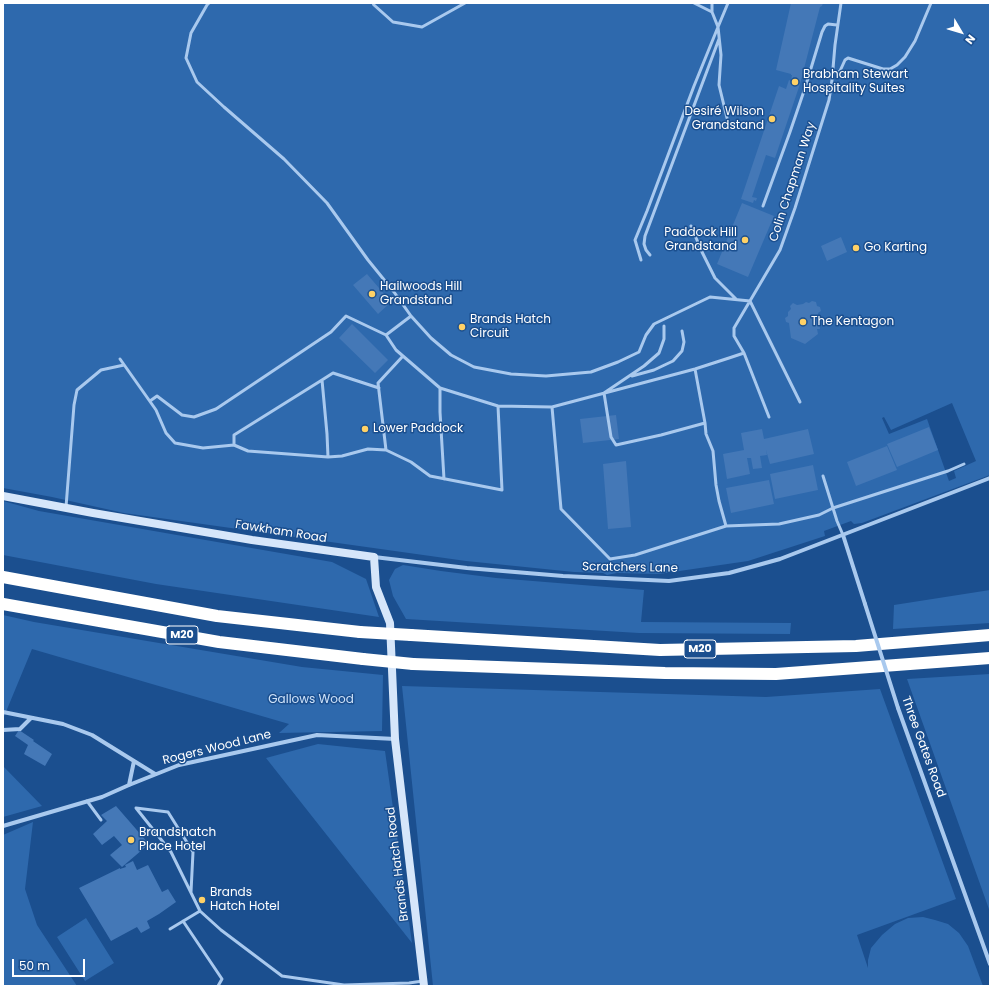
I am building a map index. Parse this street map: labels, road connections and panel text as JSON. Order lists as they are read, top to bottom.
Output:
{
  "streets": {
    "highway": ["M20"],
    "street": [
      "Fawkham Road",
      "Scratchers Lane",
      "Three Gates Road",
      "Rogers Wood Lane",
      "Brands Hatch Road"
    ],
    "lane": ["Colin Chapman Way"]
  },
  "crossings": [
    ["Fawkham Road", "Scratchers Lane"],
    ["Scratchers Lane", "Three Gates Road"],
    ["Rogers Wood Lane", "Brands Hatch Road"]
  ],
  "parks": ["Gallows Wood"],
  "places": [
    "Brabham Stewart Hospitality Suites",
    "Desiré Wilson Grandstand",
    "Paddock Hill Grandstand",
    "Go Karting",
    "Hailwoods Hill Grandstand",
    "The Kentagon",
    "Brands Hatch Circuit",
    "Lower Paddock",
    "Brandshatch Place Hotel",
    "Brands Hatch Hotel"
  ],
  "scale_bar": "50 m",
  "north": "bottom right"
}
